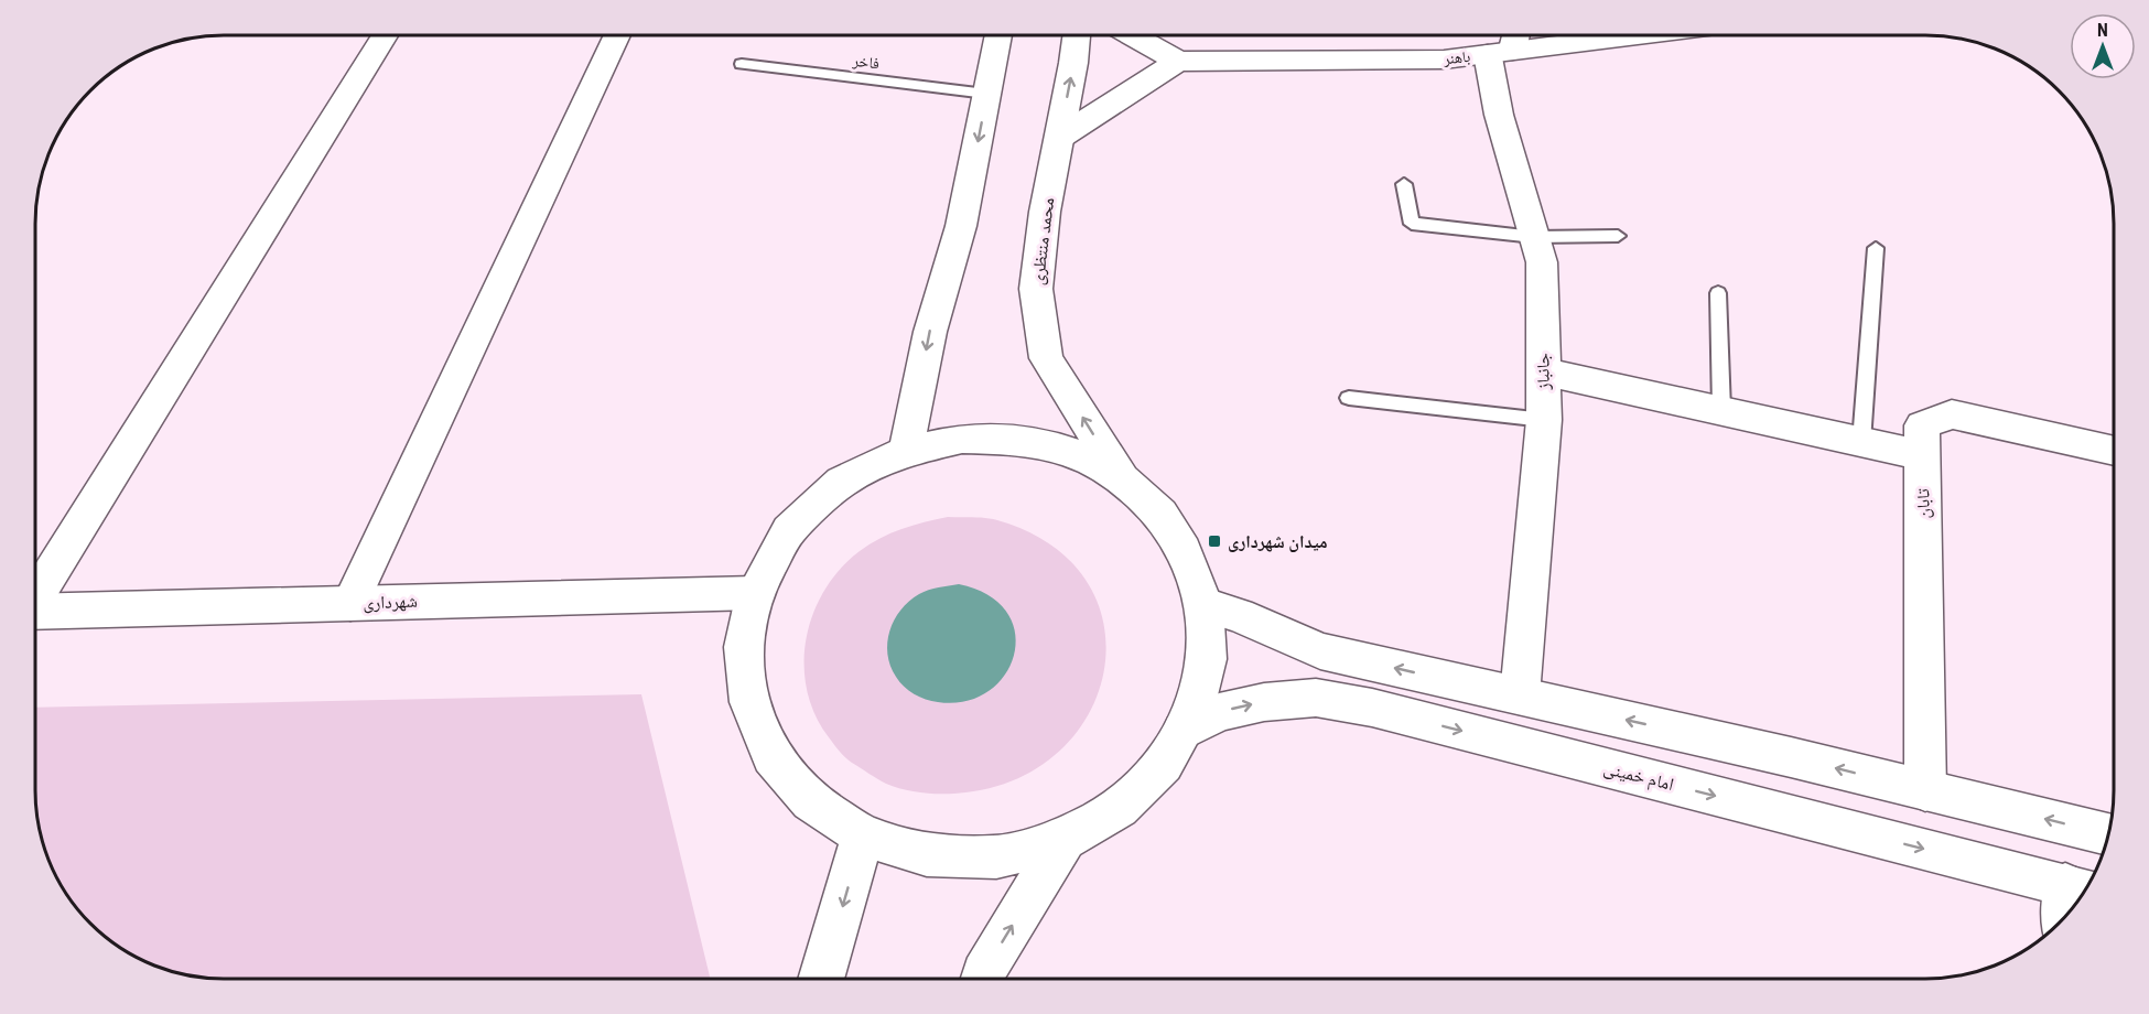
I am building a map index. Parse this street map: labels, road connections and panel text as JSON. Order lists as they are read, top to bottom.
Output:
{
  "streets": {
    "street": [
      "باهنر",
      "محمد منتظری",
      "جانباز",
      "تابان",
      "شهرداری",
      "امام خمینی"
    ],
    "lane": ["فاخر"]
  },
  "crossings": [
    ["باهنر", "جانباز"]
  ],
  "places": {
    "transit": ["میدان شهرداری"]
  },
  "north": "top"
}
